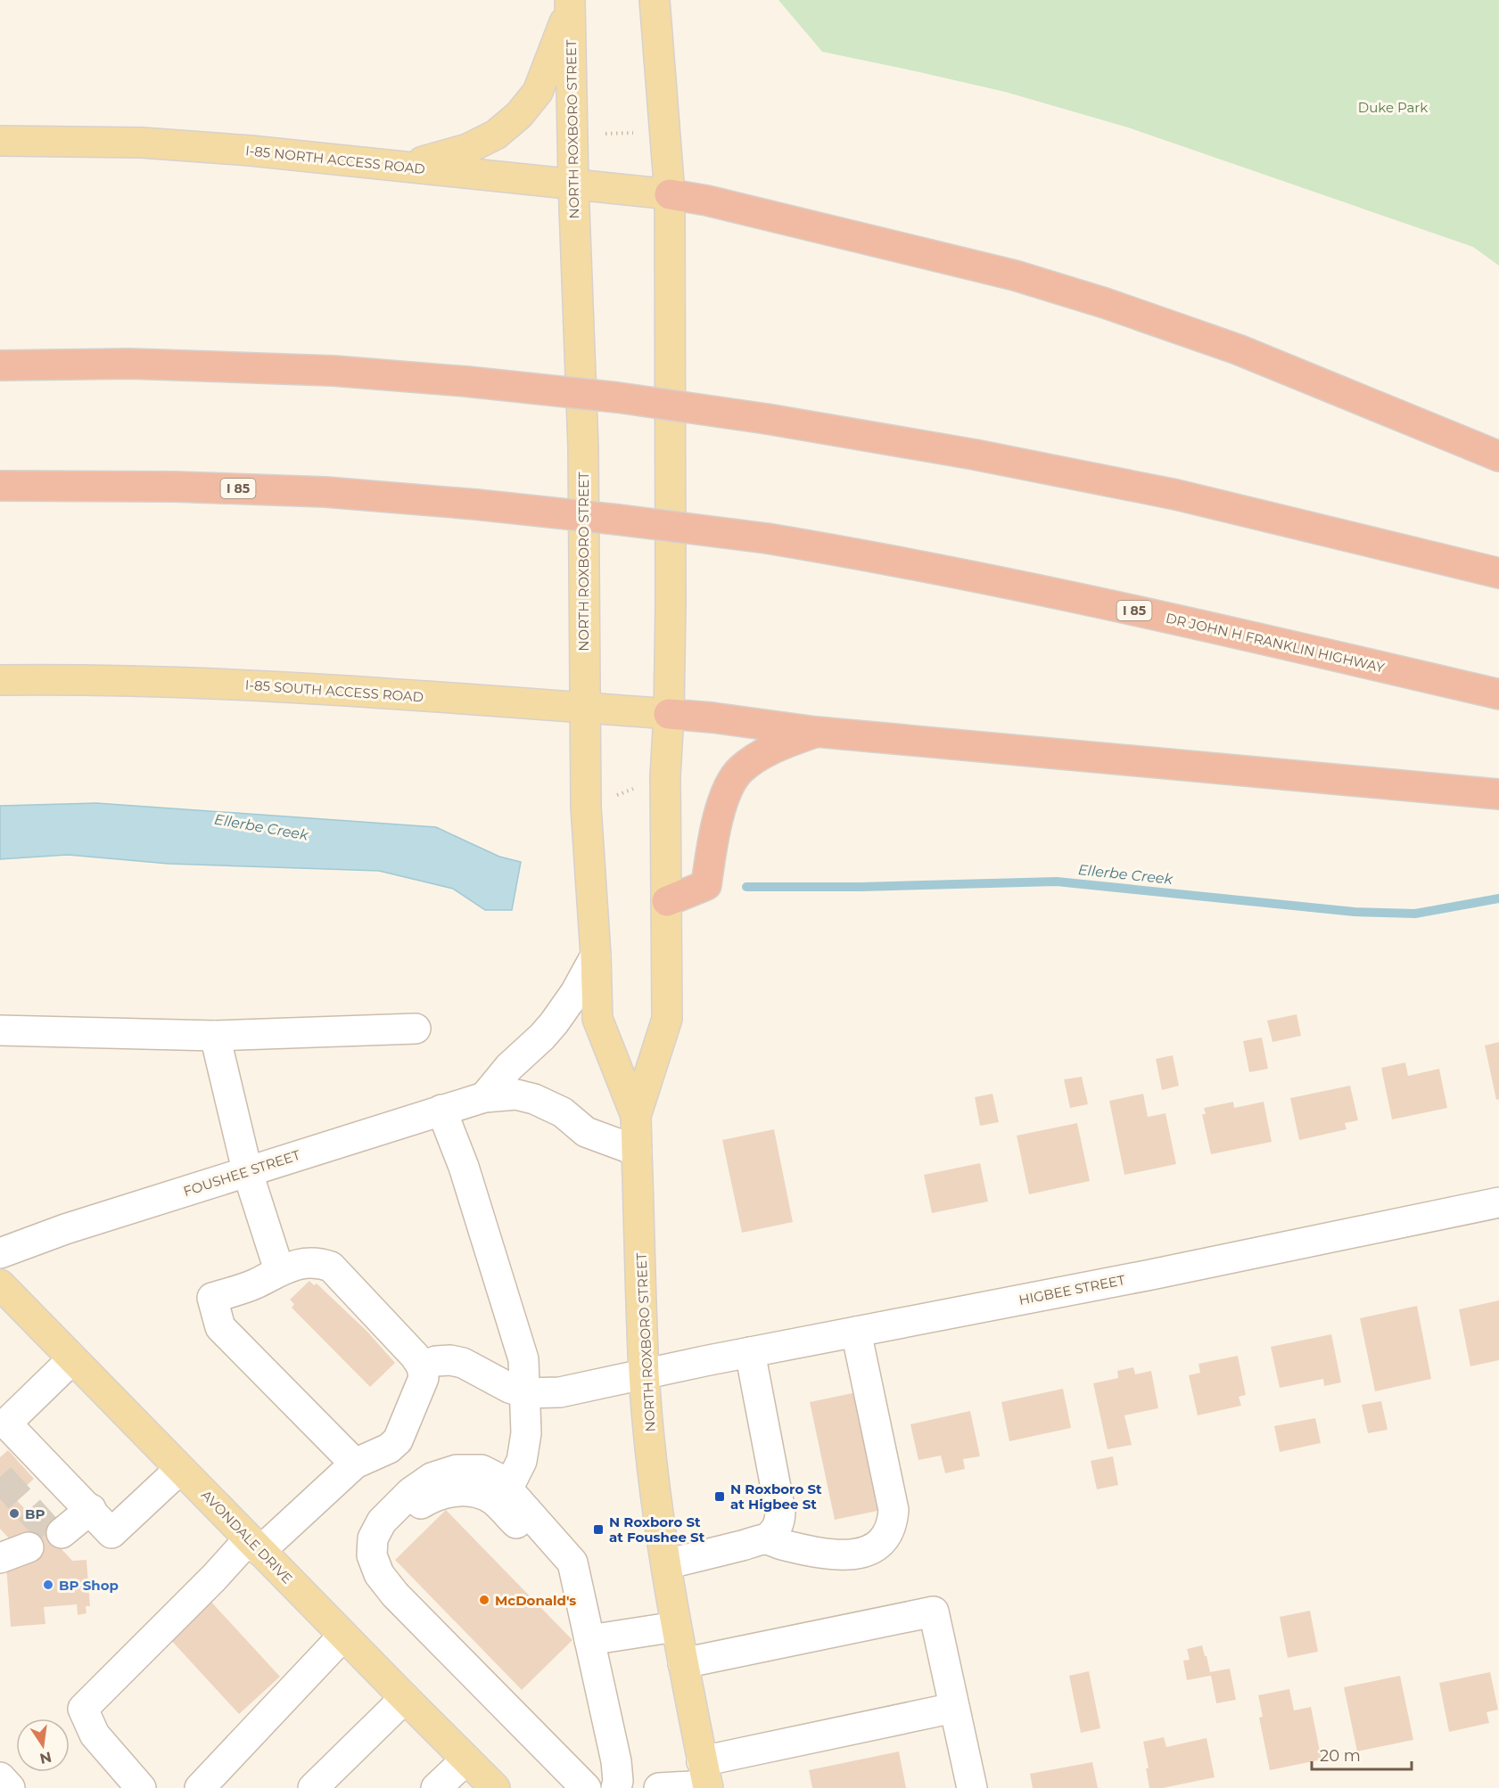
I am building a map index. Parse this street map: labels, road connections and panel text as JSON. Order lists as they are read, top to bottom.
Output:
{
  "streets": {
    "highway": ["I 85", "DR JOHN H FRANKLIN HIGHWAY"],
    "main road": [
      "NORTH ROXBORO STREET",
      "I-85 NORTH ACCESS ROAD",
      "I-85 SOUTH ACCESS ROAD",
      "AVONDALE DRIVE"
    ],
    "street": ["FOUSHEE STREET", "HIGBEE STREET"]
  },
  "crossings": [
    ["NORTH ROXBORO STREET", "I-85 NORTH ACCESS ROAD"],
    ["NORTH ROXBORO STREET", "I-85 SOUTH ACCESS ROAD"],
    ["NORTH ROXBORO STREET", "FOUSHEE STREET"],
    ["NORTH ROXBORO STREET", "HIGBEE STREET"]
  ],
  "water": ["Ellerbe Creek"],
  "parks": ["Duke Park"],
  "places": {
    "transit": ["N Roxboro St at Higbee St", "N Roxboro St at Foushee St"],
    "other": ["BP", "BP Shop", "McDonald's"]
  },
  "scale_bar": "20 m",
  "north": "bottom"
}
